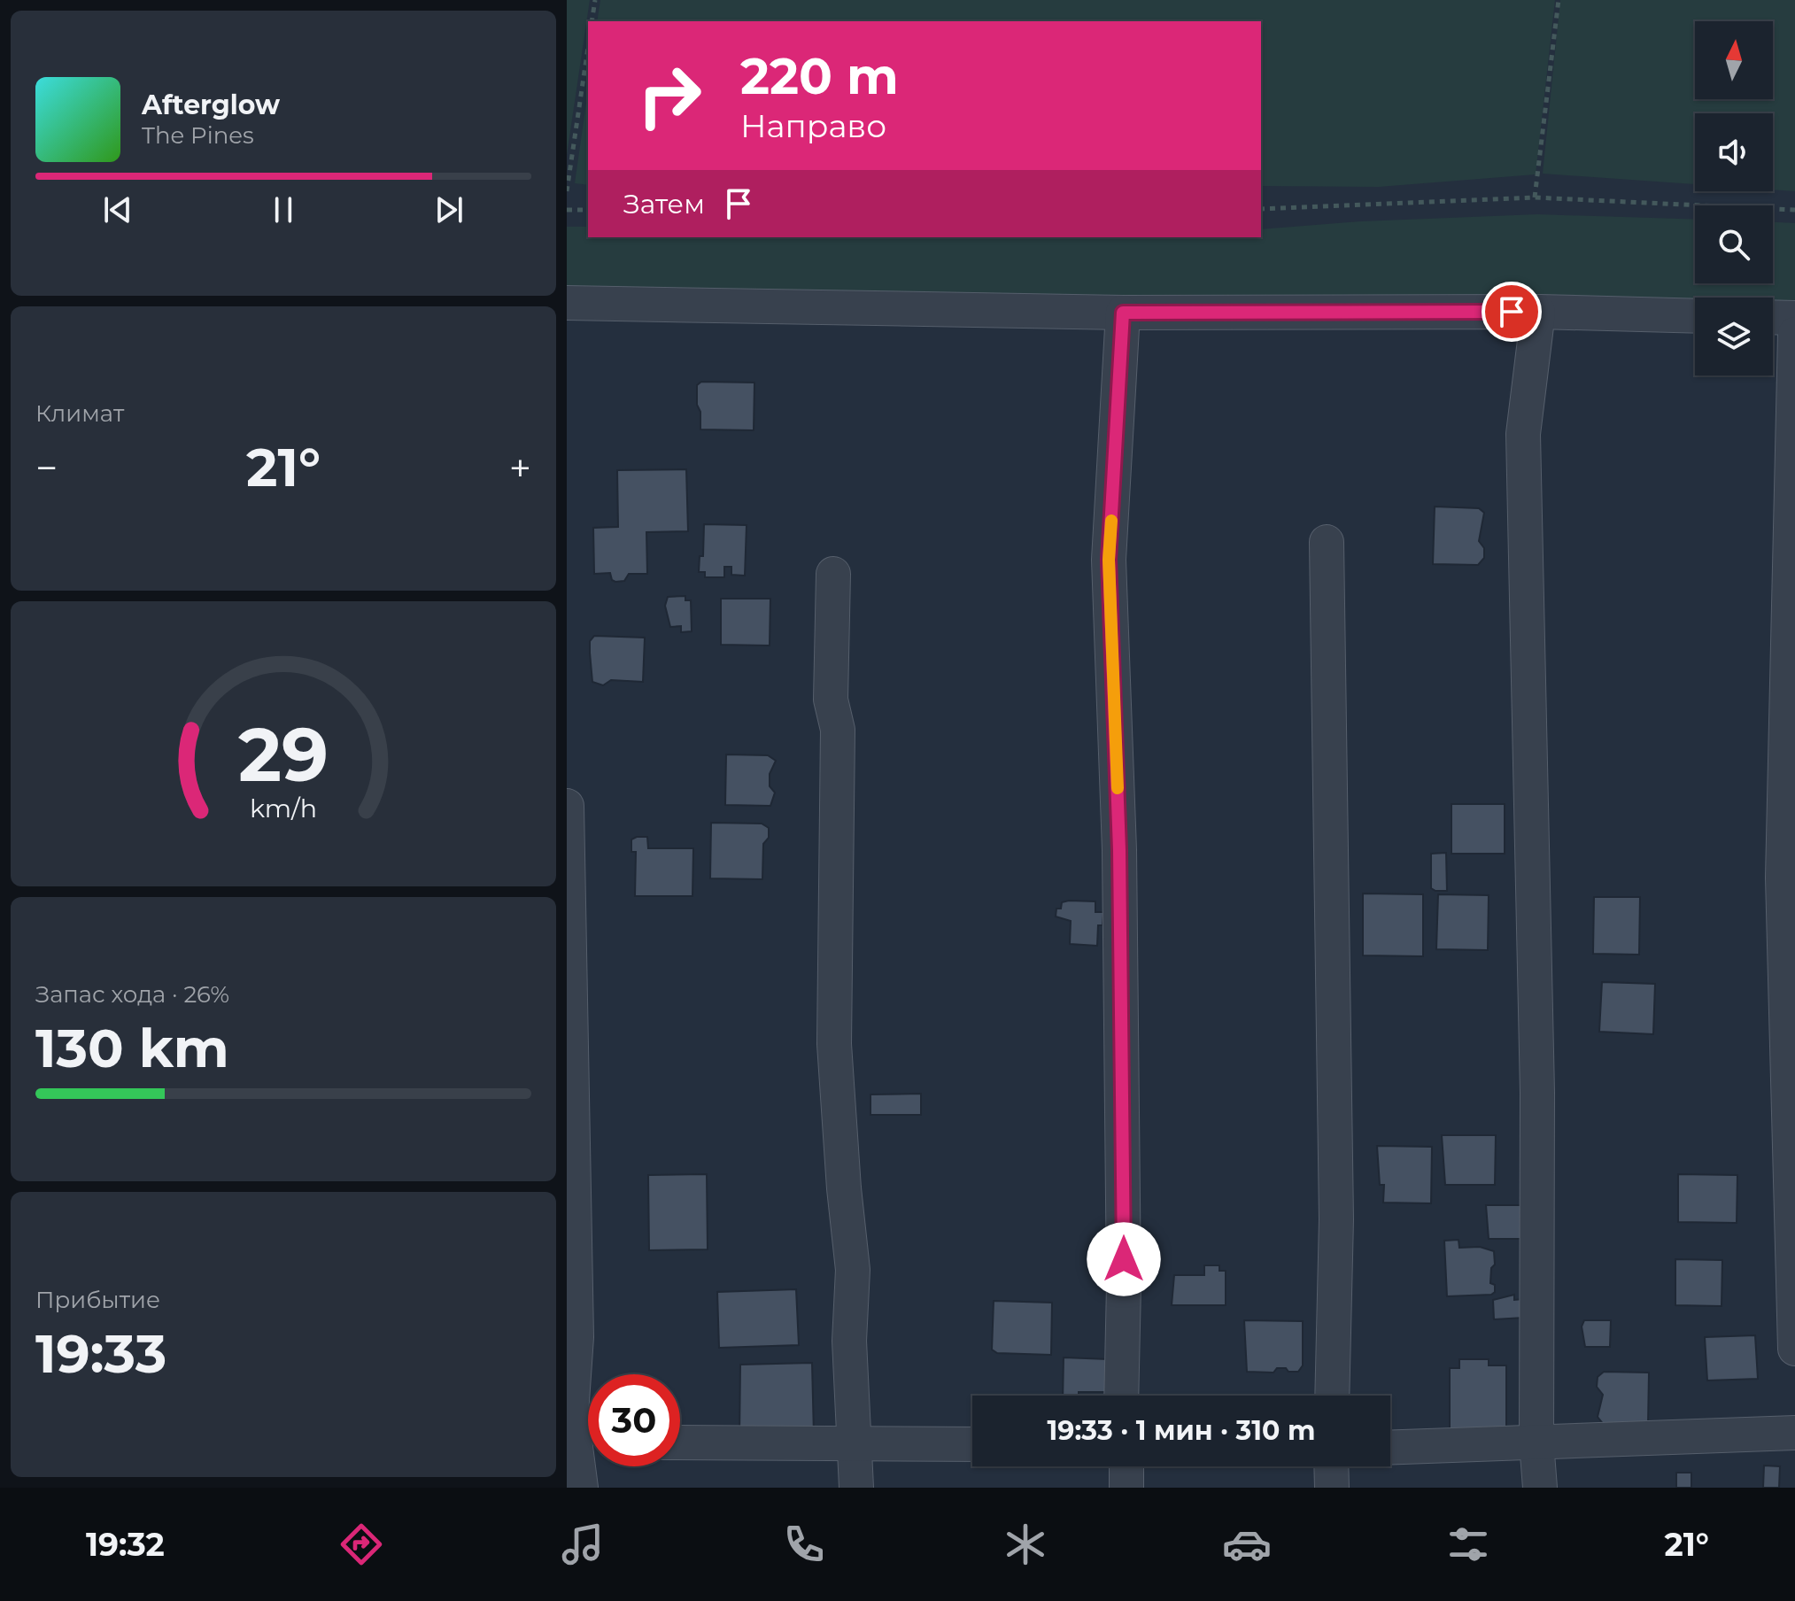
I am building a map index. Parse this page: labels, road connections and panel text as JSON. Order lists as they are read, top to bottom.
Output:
{
  "north": "top",
  "page": {
    "turn": ["220 m", "Направо"],
    "song": ["Afterglow", "The Pines"],
    "then": "Затем",
    "tile": [
      "Климат",
      ["Запас хода · 26%", "130 km"],
      ["Прибытие", "19:33"]
    ],
    "heat": ["−", "21°", "+"],
    "limit": "30",
    "trip": "19:33 · 1 мин · 310 m",
    "tabs": ["19:32", "21°"],
    "gauge": ["29", "km/h"]
  }
}
